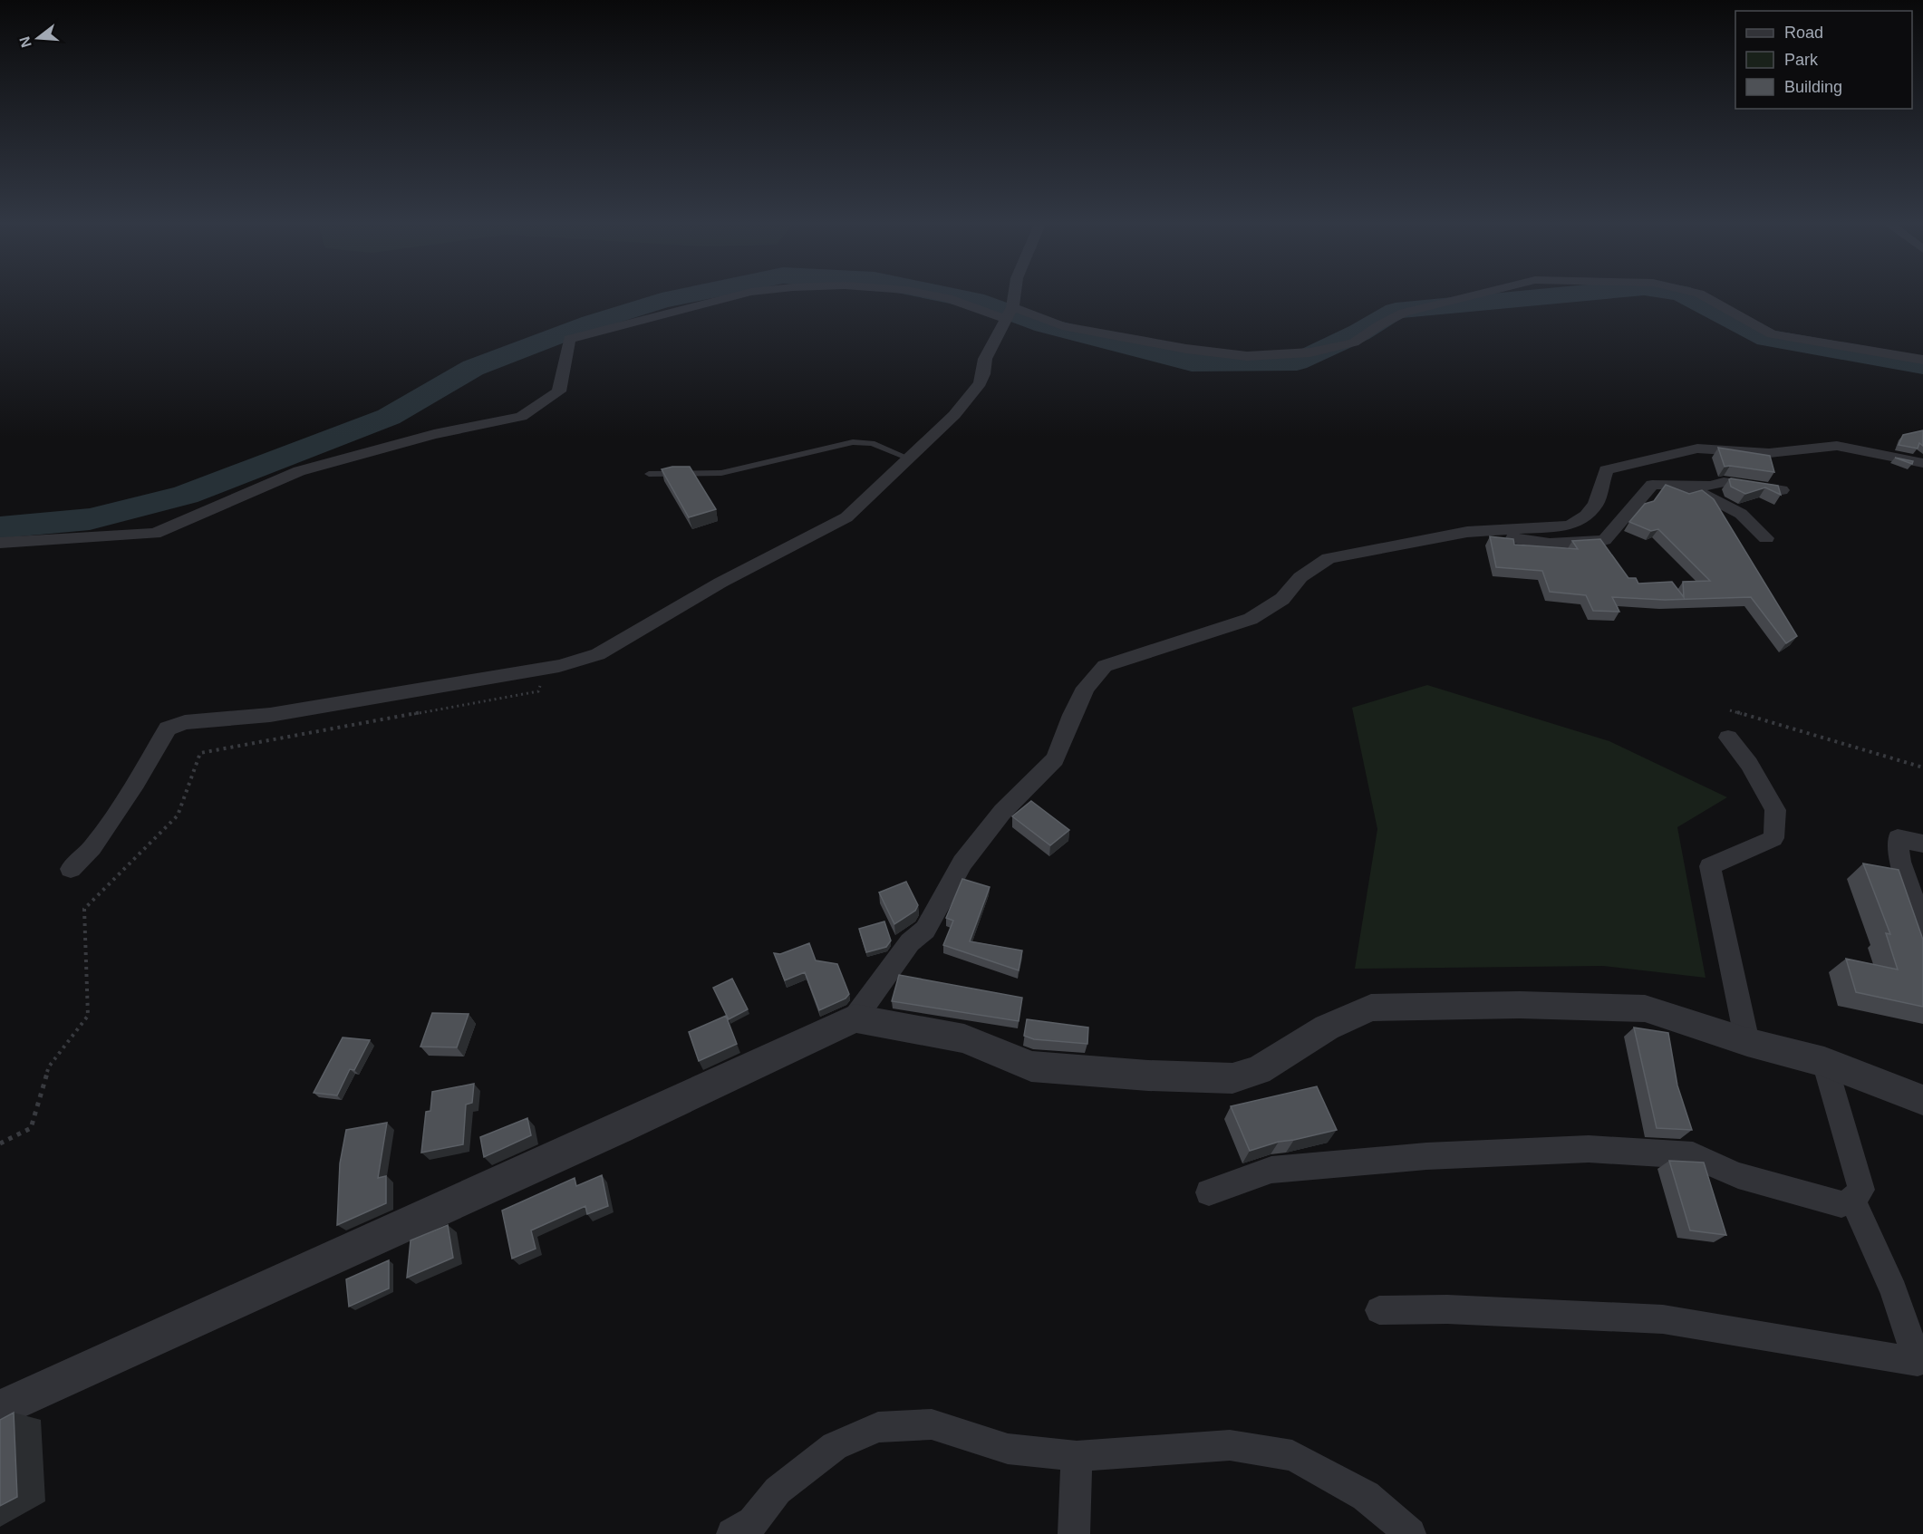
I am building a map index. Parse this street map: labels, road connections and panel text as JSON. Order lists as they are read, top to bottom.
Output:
{
  "legend": ["Road", "Park", "Building"],
  "north": "left"
}
